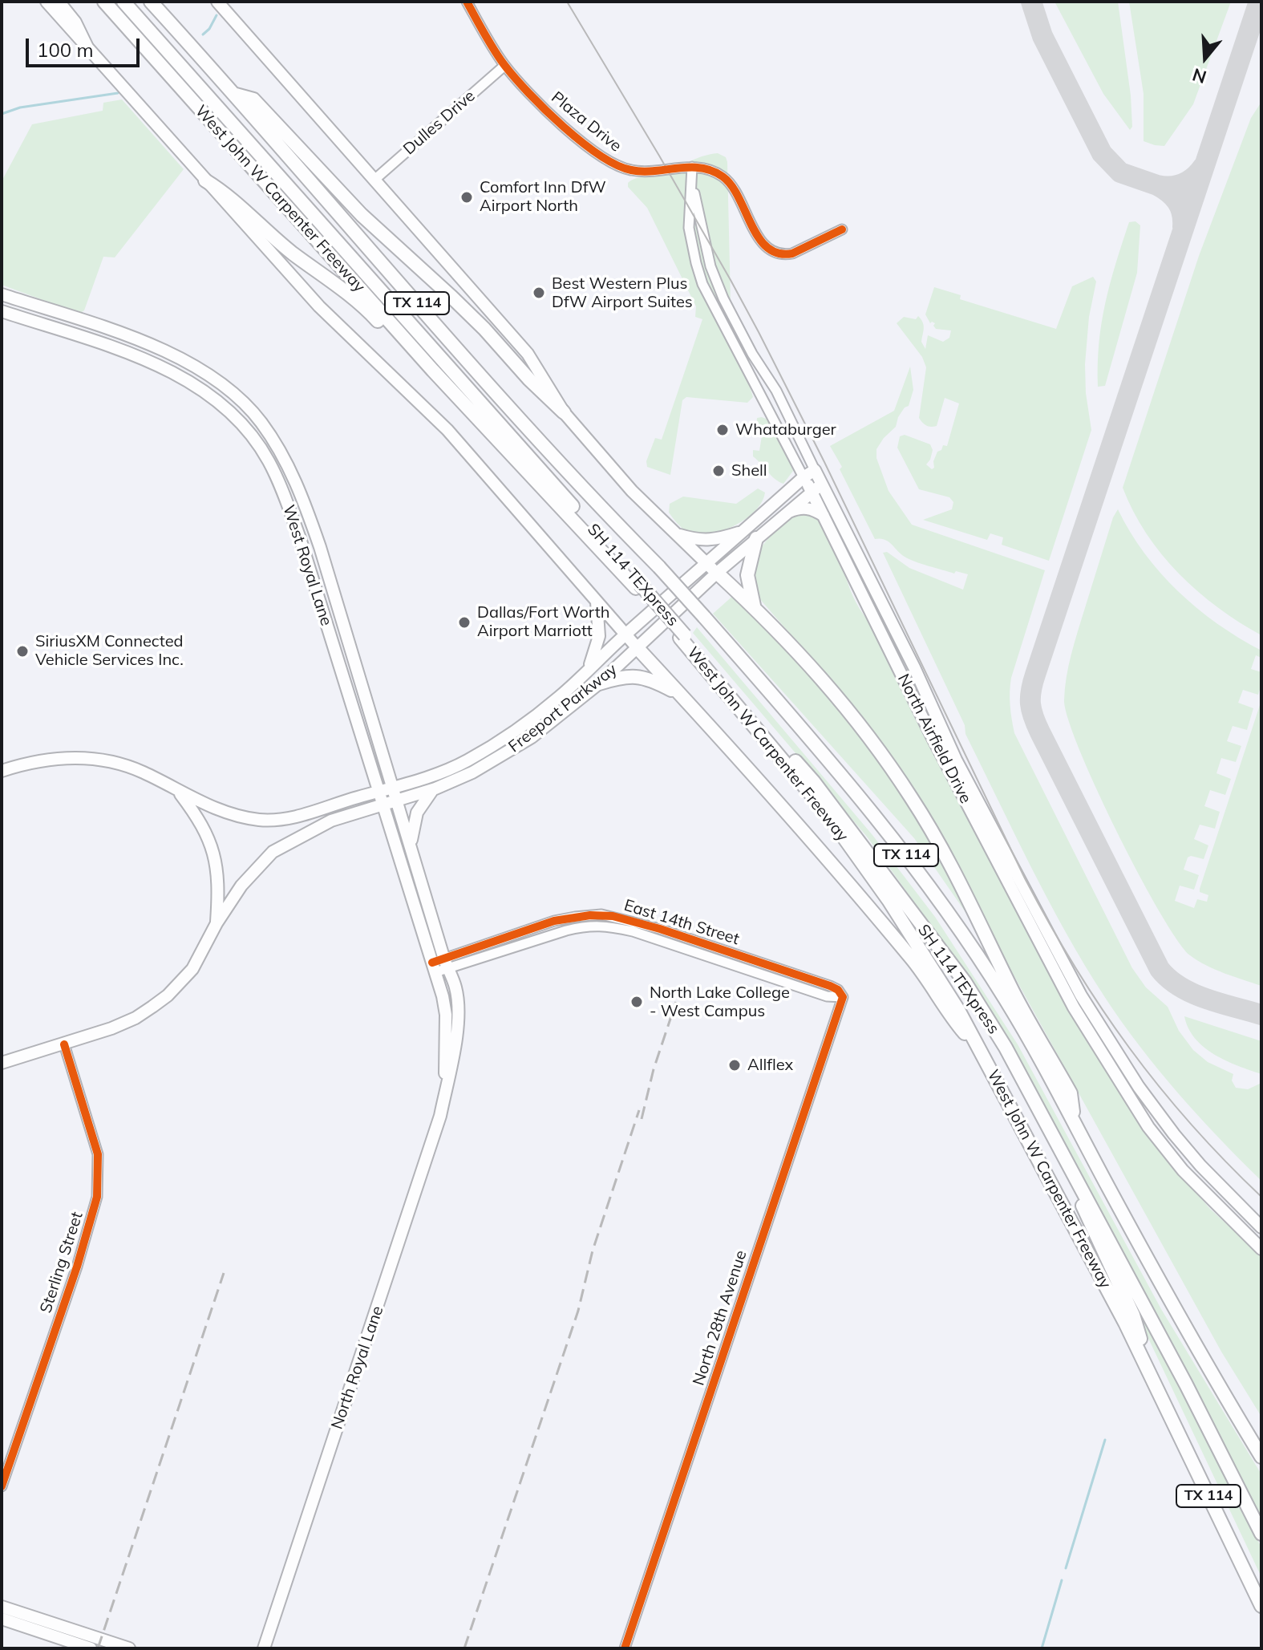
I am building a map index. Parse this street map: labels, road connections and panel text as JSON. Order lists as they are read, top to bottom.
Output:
{
  "streets": {
    "highway": ["West John W Carpenter Freeway", "TX 114", "SH 114 TEXpress"],
    "main road": [
      "West Royal Lane",
      "Freeport Parkway",
      "North Airfield Drive",
      "North Royal Lane"
    ],
    "street": [
      "Plaza Drive",
      "Dulles Drive",
      "East 14th Street",
      "Sterling Street",
      "North 28th Avenue"
    ]
  },
  "crossings": [
    ["Plaza Drive", "Dulles Drive"],
    ["Plaza Drive", "North Airfield Drive"],
    ["West John W Carpenter Freeway", "SH 114 TEXpress"],
    ["West Royal Lane", "Freeport Parkway"],
    ["West Royal Lane", "East 14th Street"],
    ["West Royal Lane", "North Royal Lane"],
    ["Freeport Parkway", "North Airfield Drive"],
    ["Freeport Parkway", "Sterling Street"],
    ["Freeport Parkway", "North Royal Lane"],
    ["East 14th Street", "North 28th Avenue"],
    ["East 14th Street", "North Royal Lane"]
  ],
  "places": [
    "Comfort Inn DfW Airport North",
    "Best Western Plus DfW Airport Suites",
    "Whataburger",
    "Shell",
    "Dallas/Fort Worth Airport Marriott",
    "SiriusXM Connected Vehicle Services Inc.",
    "North Lake College - West Campus",
    "Allflex"
  ],
  "scale_bar": "100 m",
  "north": "bottom"
}
